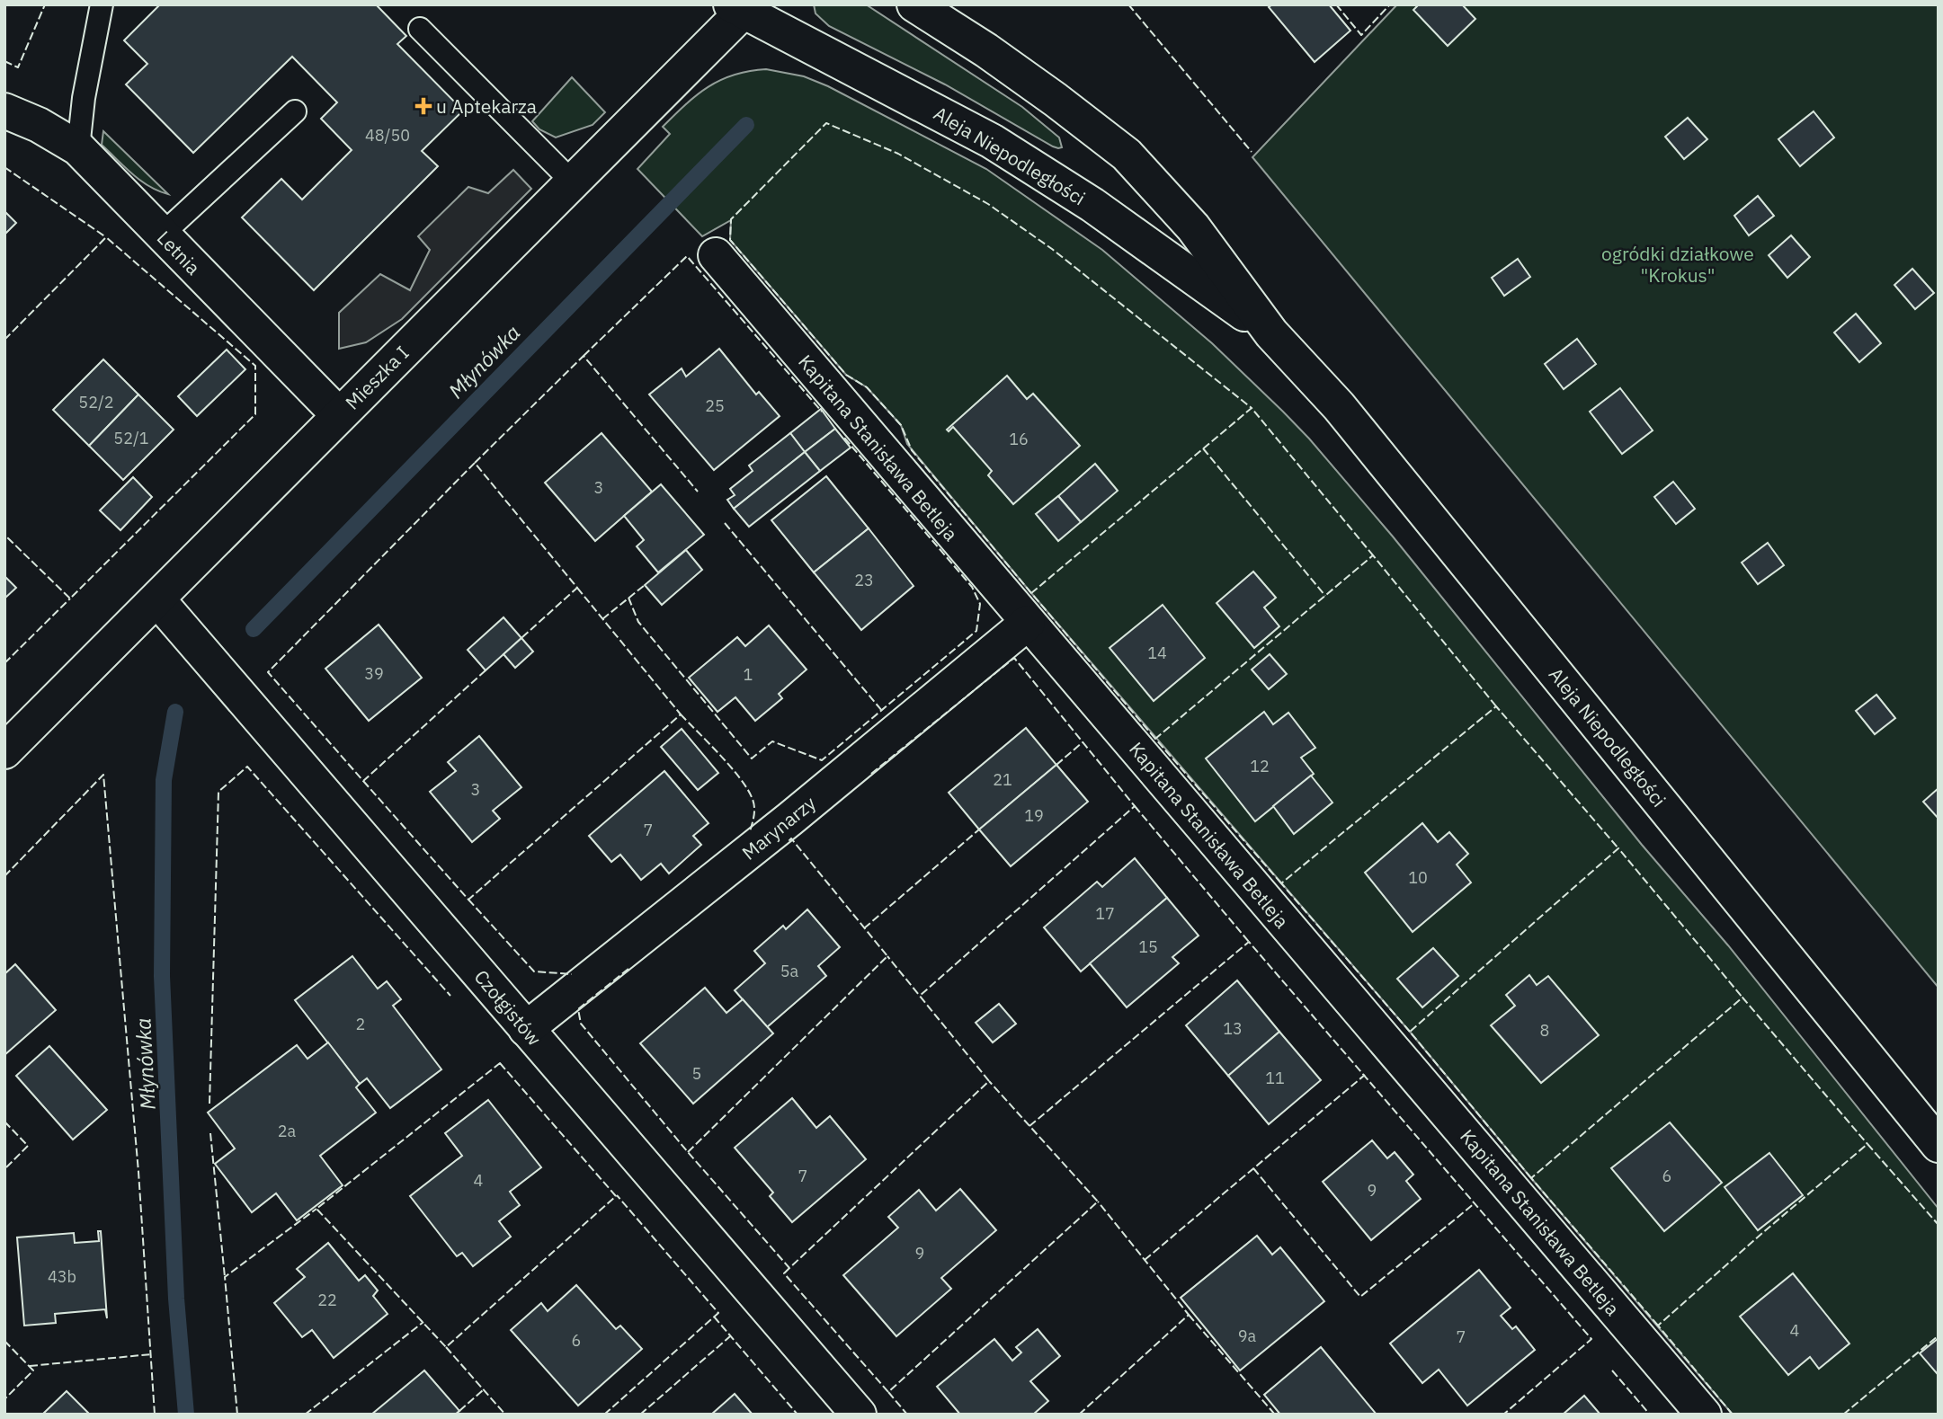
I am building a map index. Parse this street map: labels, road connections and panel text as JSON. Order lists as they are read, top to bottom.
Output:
{
  "streets": {
    "street": [
      "Aleja Niepodległości",
      "Letnia",
      "Mieszka I",
      "Kapitana Stanisława Betleja",
      "Marynarzy",
      "Czołgistów"
    ]
  },
  "crossings": [
    ["Aleja Niepodległości", "Mieszka I"],
    ["Letnia", "Mieszka I"],
    ["Mieszka I", "Czołgistów"],
    ["Kapitana Stanisława Betleja", "Marynarzy"],
    ["Marynarzy", "Czołgistów"]
  ],
  "water": ["Młynówka"],
  "parks": ["ogródki działkowe \"Krokus\""],
  "places": {
    "health": ["u Aptekarza"]
  },
  "house_numbers": [
    "48/50",
    "52/2",
    "25",
    "52/1",
    "16",
    "3",
    "23",
    "14",
    "39",
    "1",
    "12",
    "21",
    "3",
    "19",
    "7",
    "10",
    "17",
    "15",
    "5a",
    "2",
    "13",
    "8",
    "5",
    "11",
    "2a",
    "7",
    "6",
    "4",
    "9",
    "9",
    "43b",
    "22",
    "4",
    "9a",
    "7",
    "6"
  ]
}
